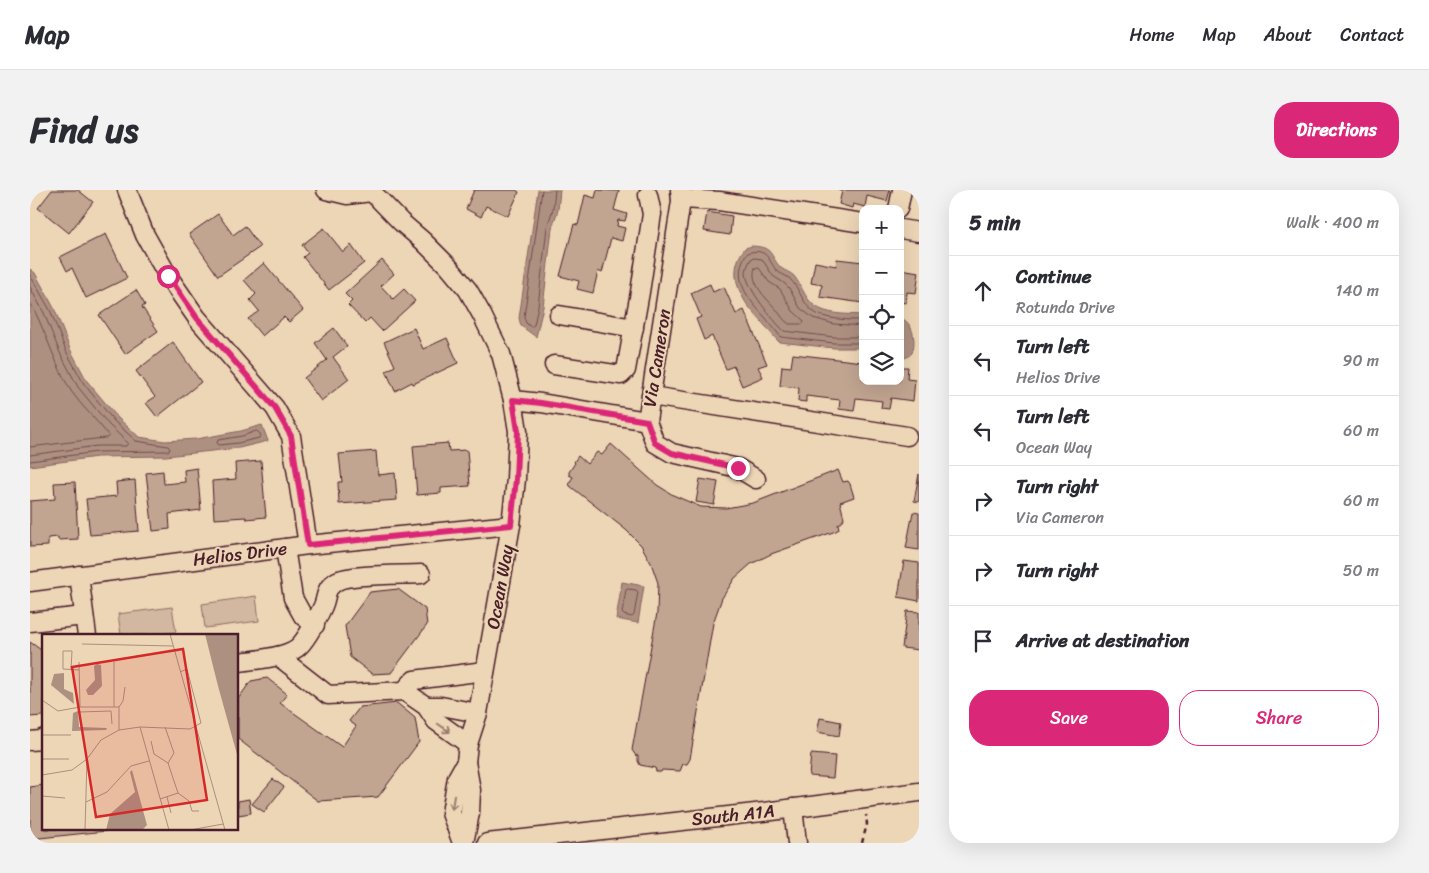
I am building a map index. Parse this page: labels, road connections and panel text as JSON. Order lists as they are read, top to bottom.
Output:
{
  "streets": {
    "street": [
      "Via Cameron",
      "Helios Drive",
      "Ocean Way",
      "South A1A"
    ]
  },
  "crossings": [
    ["Via Cameron", "Ocean Way"],
    ["Helios Drive", "Ocean Way"]
  ],
  "page": {
    "header": "Map",
    "nav": [
      "Home",
      "Map",
      "About",
      "Contact"
    ],
    "title": "Find us",
    "buttons": [
      "Directions",
      ["Save", "Share"]
    ],
    "heading": ["5 min", "Walk · 400 m"],
    "map_buttons": ["+", "−"],
    "list": [
      ["Continue", "Rotunda Drive", "140 m"],
      ["Turn left", "Helios Drive", "90 m"],
      ["Turn left", "Ocean Way", "60 m"],
      ["Turn right", "Via Cameron", "60 m"],
      ["Turn right", "50 m"],
      "Arrive at destination"
    ]
  }
}
